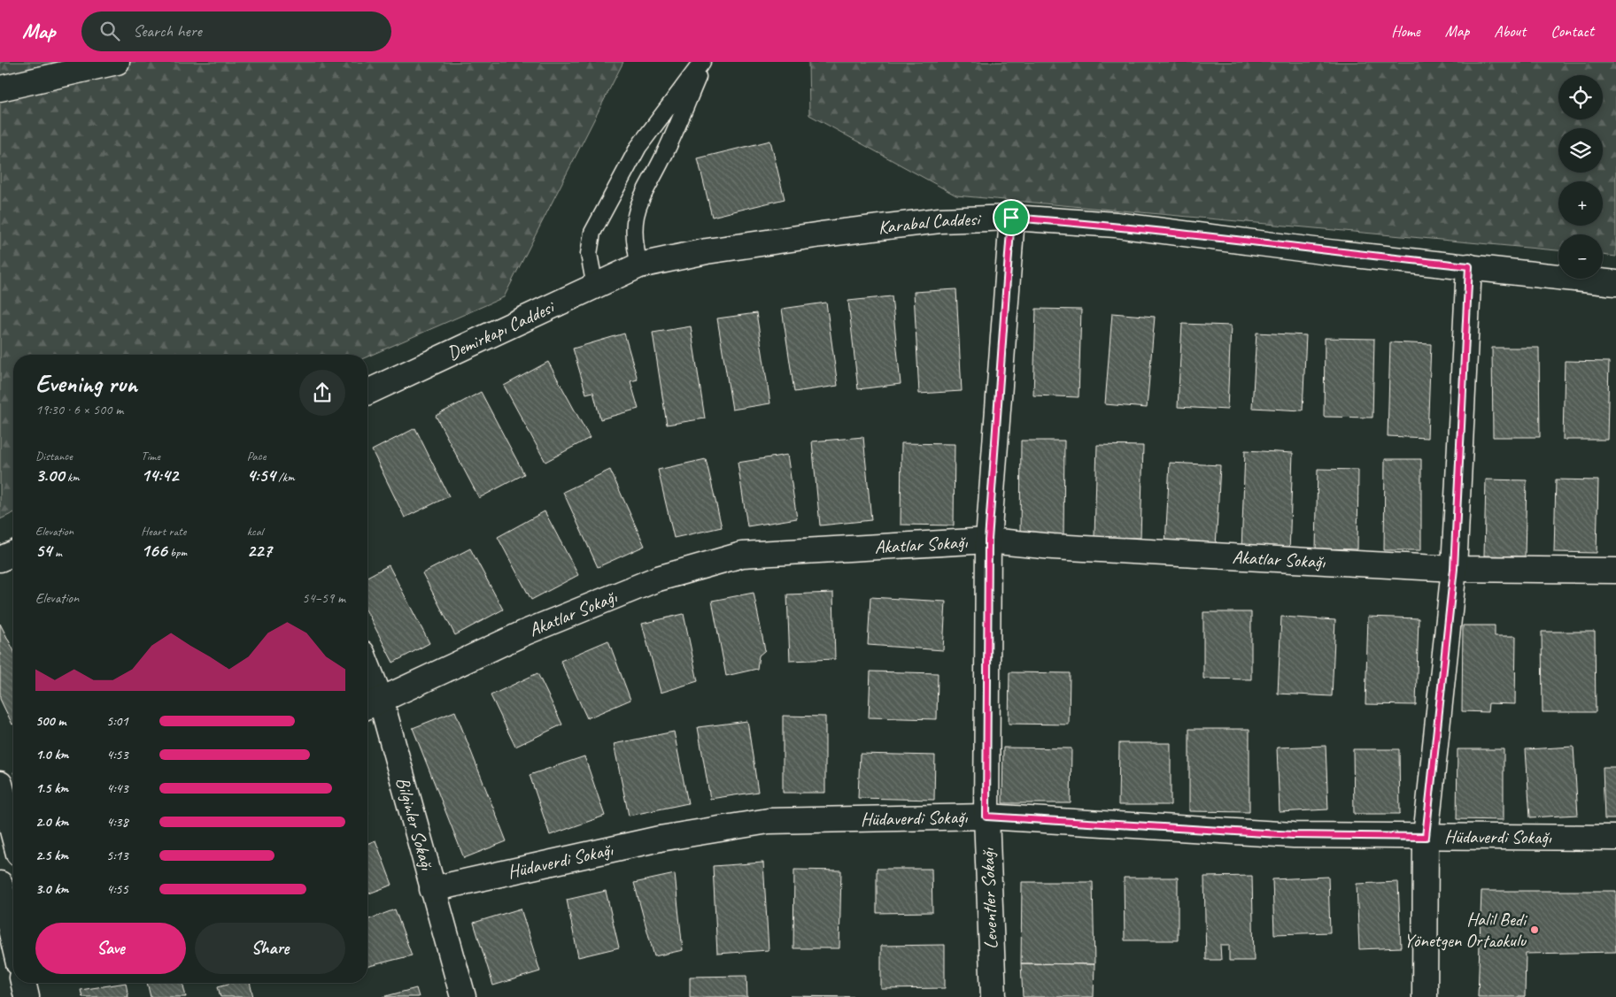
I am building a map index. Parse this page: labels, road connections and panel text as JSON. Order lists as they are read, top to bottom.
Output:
{
  "streets": {
    "street": [
      "Karabal Caddesi",
      "Demirkapı Caddesi",
      "Akatlar Sokağı",
      "Hüdaverdi Sokağı",
      "Bilginler Sokağı",
      "Leventler Sokağı"
    ]
  },
  "crossings": [
    ["Karabal Caddesi", "Demirkapı Caddesi"],
    ["Karabal Caddesi", "Leventler Sokağı"],
    ["Akatlar Sokağı", "Bilginler Sokağı"],
    ["Akatlar Sokağı", "Leventler Sokağı"],
    ["Hüdaverdi Sokağı", "Bilginler Sokağı"],
    ["Hüdaverdi Sokağı", "Leventler Sokağı"]
  ],
  "places": ["Halil Bedi Yönetgen Ortaokulu"],
  "page": {
    "header": "Map",
    "search": "Search here",
    "nav": [
      "Home",
      "Map",
      "About",
      "Contact"
    ],
    "map_buttons": ["+", "−"],
    "heading": ["Evening run", "19:30 · 6 × 500 m"],
    "stats": [
      ["Distance", "3.00 km"],
      ["Time", "14:42"],
      ["Pace", "4:54 /km"],
      ["Elevation", "54 m"],
      ["Heart rate", "166 bpm"],
      ["kcal", "227"]
    ],
    "chart": ["Elevation", "54–59 m"],
    "list": [
      {
        "name": "500 m",
        "note": "5:01"
      },
      {
        "name": "1.0 km",
        "note": "4:53"
      },
      {
        "name": "1.5 km",
        "note": "4:43"
      },
      {
        "name": "2.0 km",
        "note": "4:38"
      },
      {
        "name": "2.5 km",
        "note": "5:13"
      },
      {
        "name": "3.0 km",
        "note": "4:55"
      }
    ],
    "buttons": ["Save", "Share"]
  }
}
